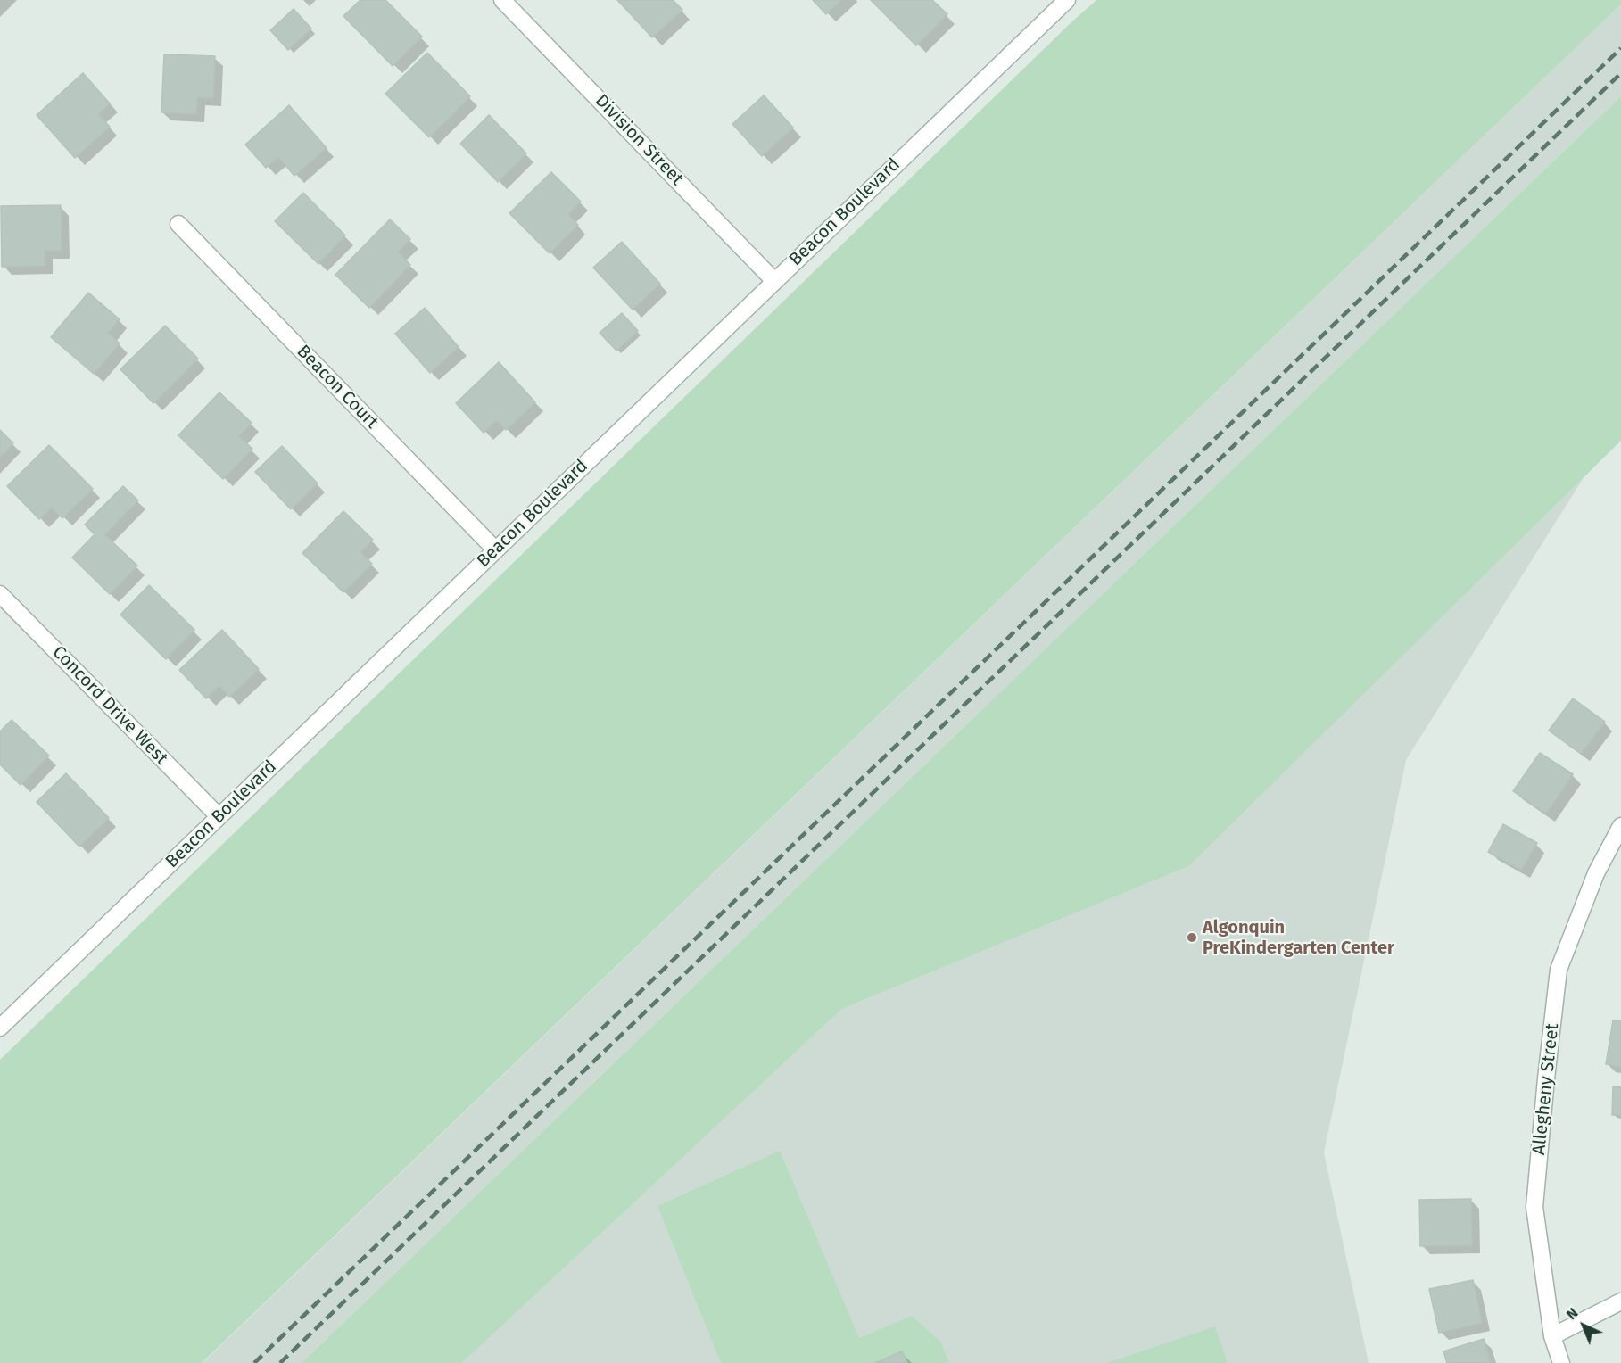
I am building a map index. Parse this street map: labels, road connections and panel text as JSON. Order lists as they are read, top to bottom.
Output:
{
  "streets": {
    "street": [
      "Division Street",
      "Beacon Boulevard",
      "Beacon Court",
      "Concord Drive West",
      "Allegheny Street"
    ]
  },
  "crossings": [
    ["Division Street", "Beacon Boulevard"],
    ["Beacon Boulevard", "Beacon Court"],
    ["Beacon Boulevard", "Concord Drive West"]
  ],
  "places": ["Algonquin PreKindergarten Center"],
  "north": "top left"
}
